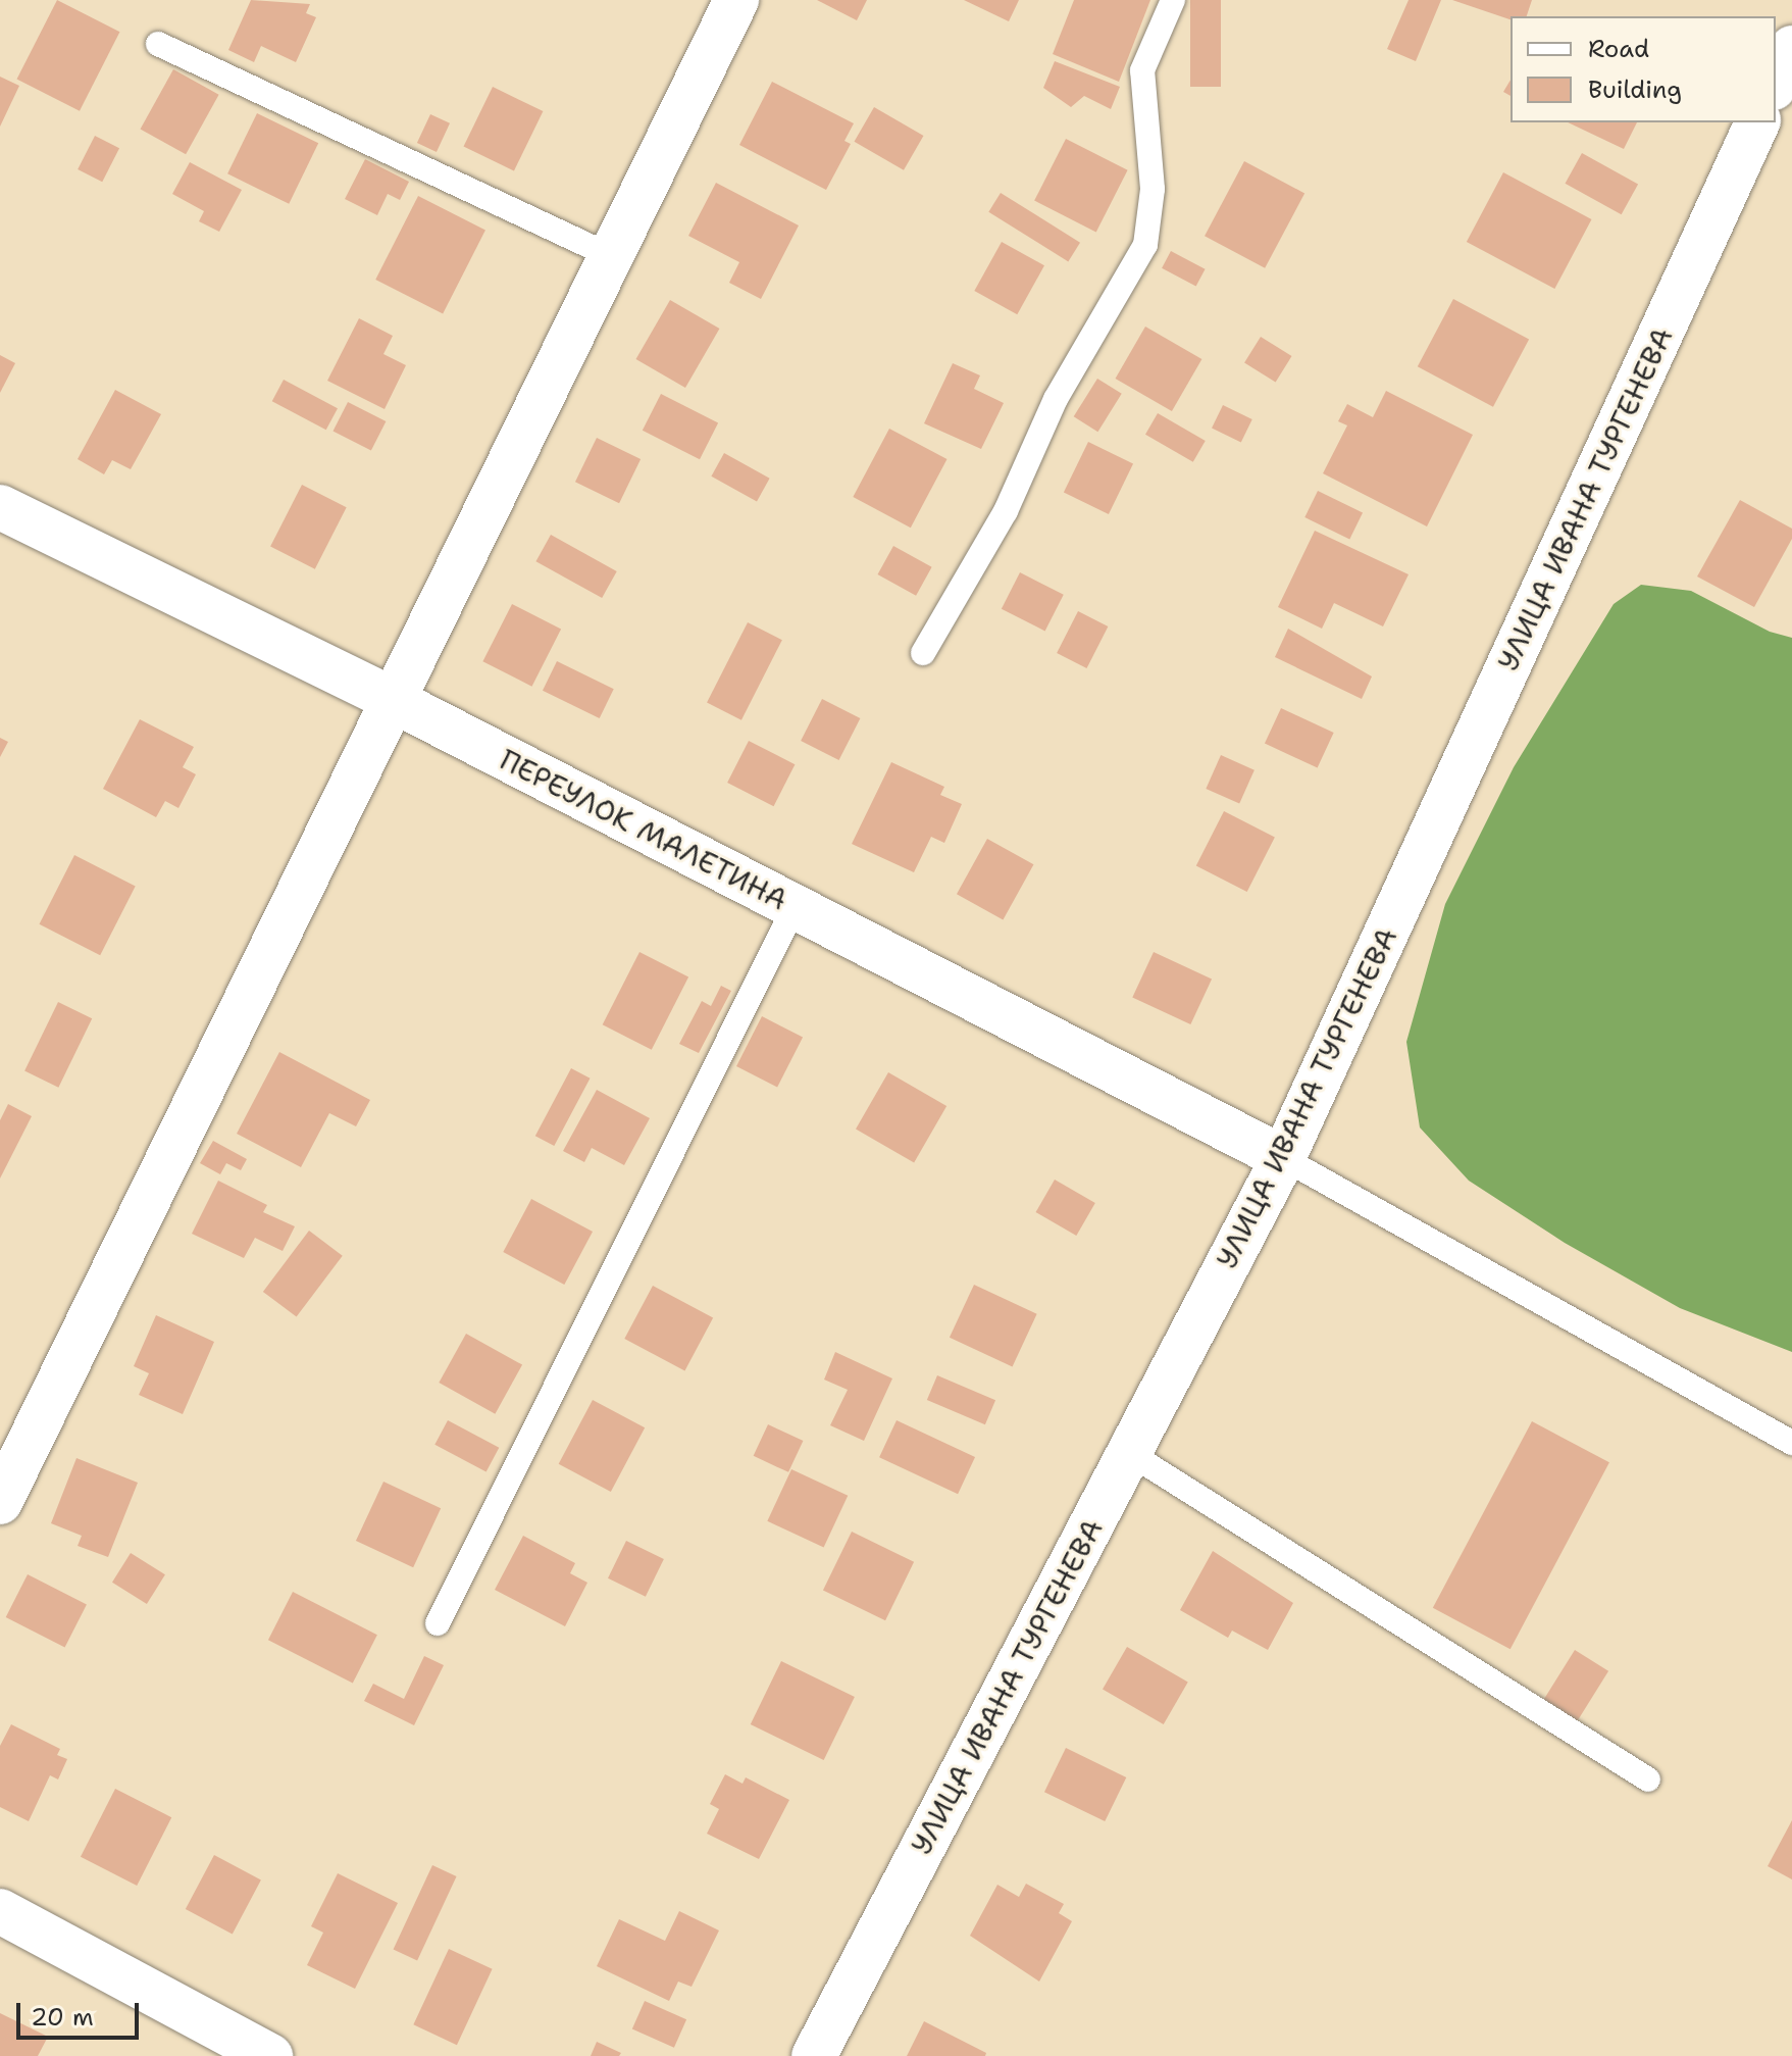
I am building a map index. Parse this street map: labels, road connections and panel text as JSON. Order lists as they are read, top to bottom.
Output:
{
  "streets": {
    "street": ["УЛИЦА ИВАНА ТУРГЕНЕВА", "ПЕРЕУЛОК МАЛЕТИНА"]
  },
  "crossings": [
    ["УЛИЦА ИВАНА ТУРГЕНЕВА", "ПЕРЕУЛОК МАЛЕТИНА"]
  ],
  "legend": ["Road", "Building"],
  "scale_bar": "20 m"
}
